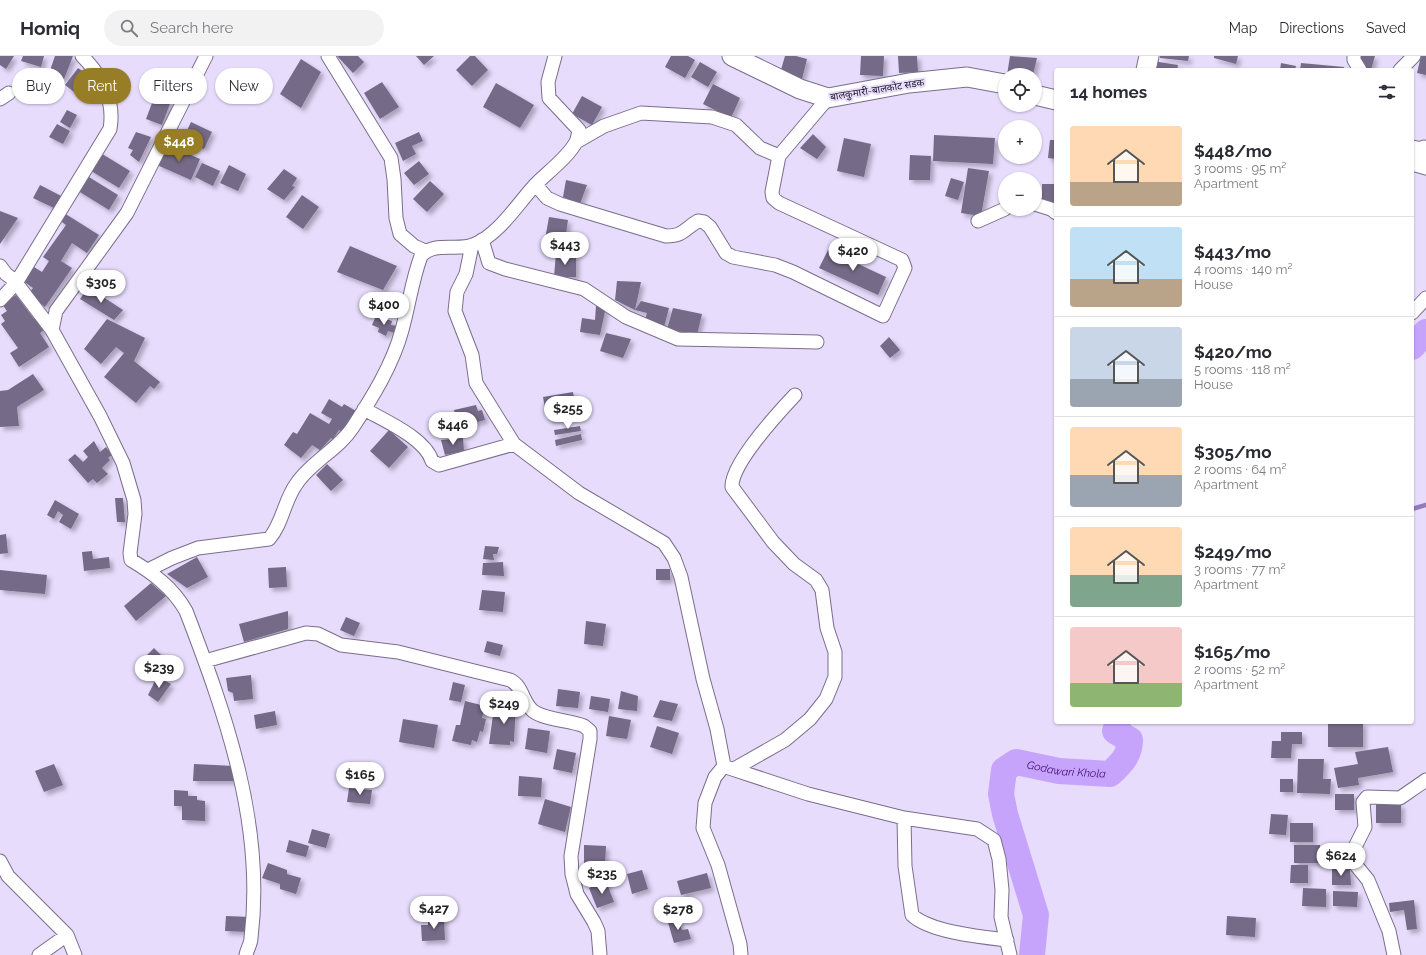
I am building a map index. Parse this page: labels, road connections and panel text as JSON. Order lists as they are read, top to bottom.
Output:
{
  "streets": {
    "street": ["बालकुमारी-बालकोट सडक"]
  },
  "water": ["Godawari Khola"],
  "page": {
    "header": "Homiq",
    "search": "Search here",
    "nav": ["Map", "Directions", "Saved"],
    "map_buttons": ["+", "−"],
    "chip": [
      "Buy",
      "Rent",
      "Filters",
      "New"
    ],
    "heading": "14 homes",
    "list": [
      {
        "name": "$448/mo",
        "note": "3 rooms · 95 m² · Apartment"
      },
      {
        "name": "$443/mo",
        "note": "4 rooms · 140 m² · House"
      },
      {
        "name": "$420/mo",
        "note": "5 rooms · 118 m² · House"
      },
      {
        "name": "$305/mo",
        "note": "2 rooms · 64 m² · Apartment"
      },
      {
        "name": "$249/mo",
        "note": "3 rooms · 77 m² · Apartment"
      },
      {
        "name": "$165/mo",
        "note": "2 rooms · 52 m² · Apartment"
      }
    ],
    "price": [
      "$448",
      "$443",
      "$420",
      "$305",
      "$400",
      "$255",
      "$446",
      "$239",
      "$249",
      "$165",
      "$624",
      "$235",
      "$427",
      "$278"
    ]
  }
}
